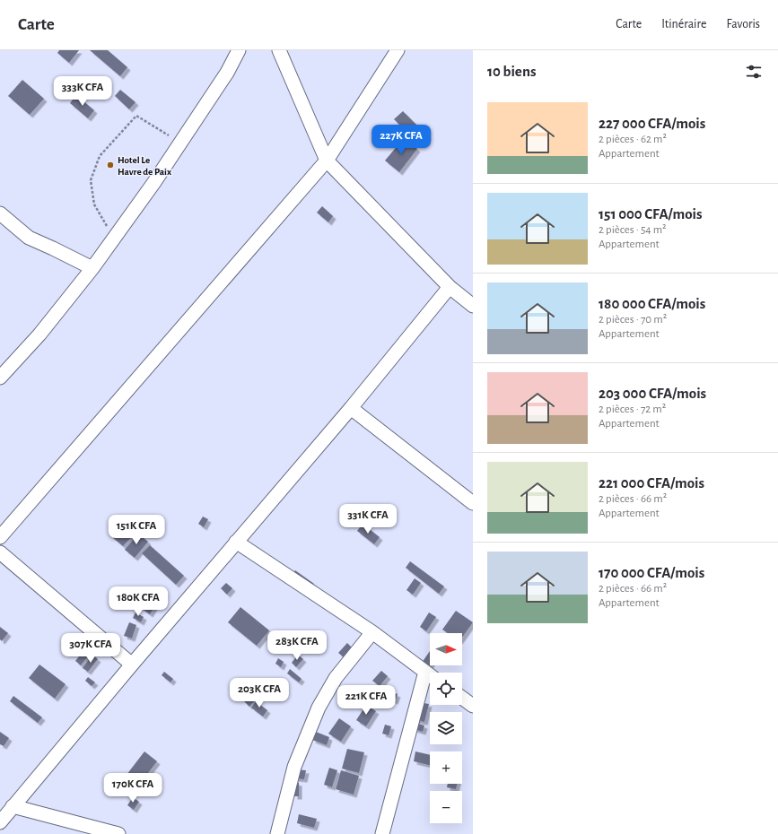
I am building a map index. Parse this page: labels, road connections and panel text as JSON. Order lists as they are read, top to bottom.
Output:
{
  "places": ["Hotel Le Havre de Paix"],
  "north": "right",
  "page": {
    "header": "Carte",
    "nav": ["Carte", "Itinéraire", "Favoris"],
    "heading": "10 biens",
    "price": [
      "333K CFA",
      "227K CFA",
      "331K CFA",
      "151K CFA",
      "180K CFA",
      "283K CFA",
      "307K CFA",
      "203K CFA",
      "221K CFA",
      "170K CFA"
    ],
    "list": [
      {
        "name": "227 000 CFA/mois",
        "note": "2 pièces · 62 m² · Appartement"
      },
      {
        "name": "151 000 CFA/mois",
        "note": "2 pièces · 54 m² · Appartement"
      },
      {
        "name": "180 000 CFA/mois",
        "note": "2 pièces · 70 m² · Appartement"
      },
      {
        "name": "203 000 CFA/mois",
        "note": "2 pièces · 72 m² · Appartement"
      },
      {
        "name": "221 000 CFA/mois",
        "note": "2 pièces · 66 m² · Appartement"
      },
      {
        "name": "170 000 CFA/mois",
        "note": "2 pièces · 66 m² · Appartement"
      }
    ],
    "map_buttons": ["+", "−"]
  }
}
